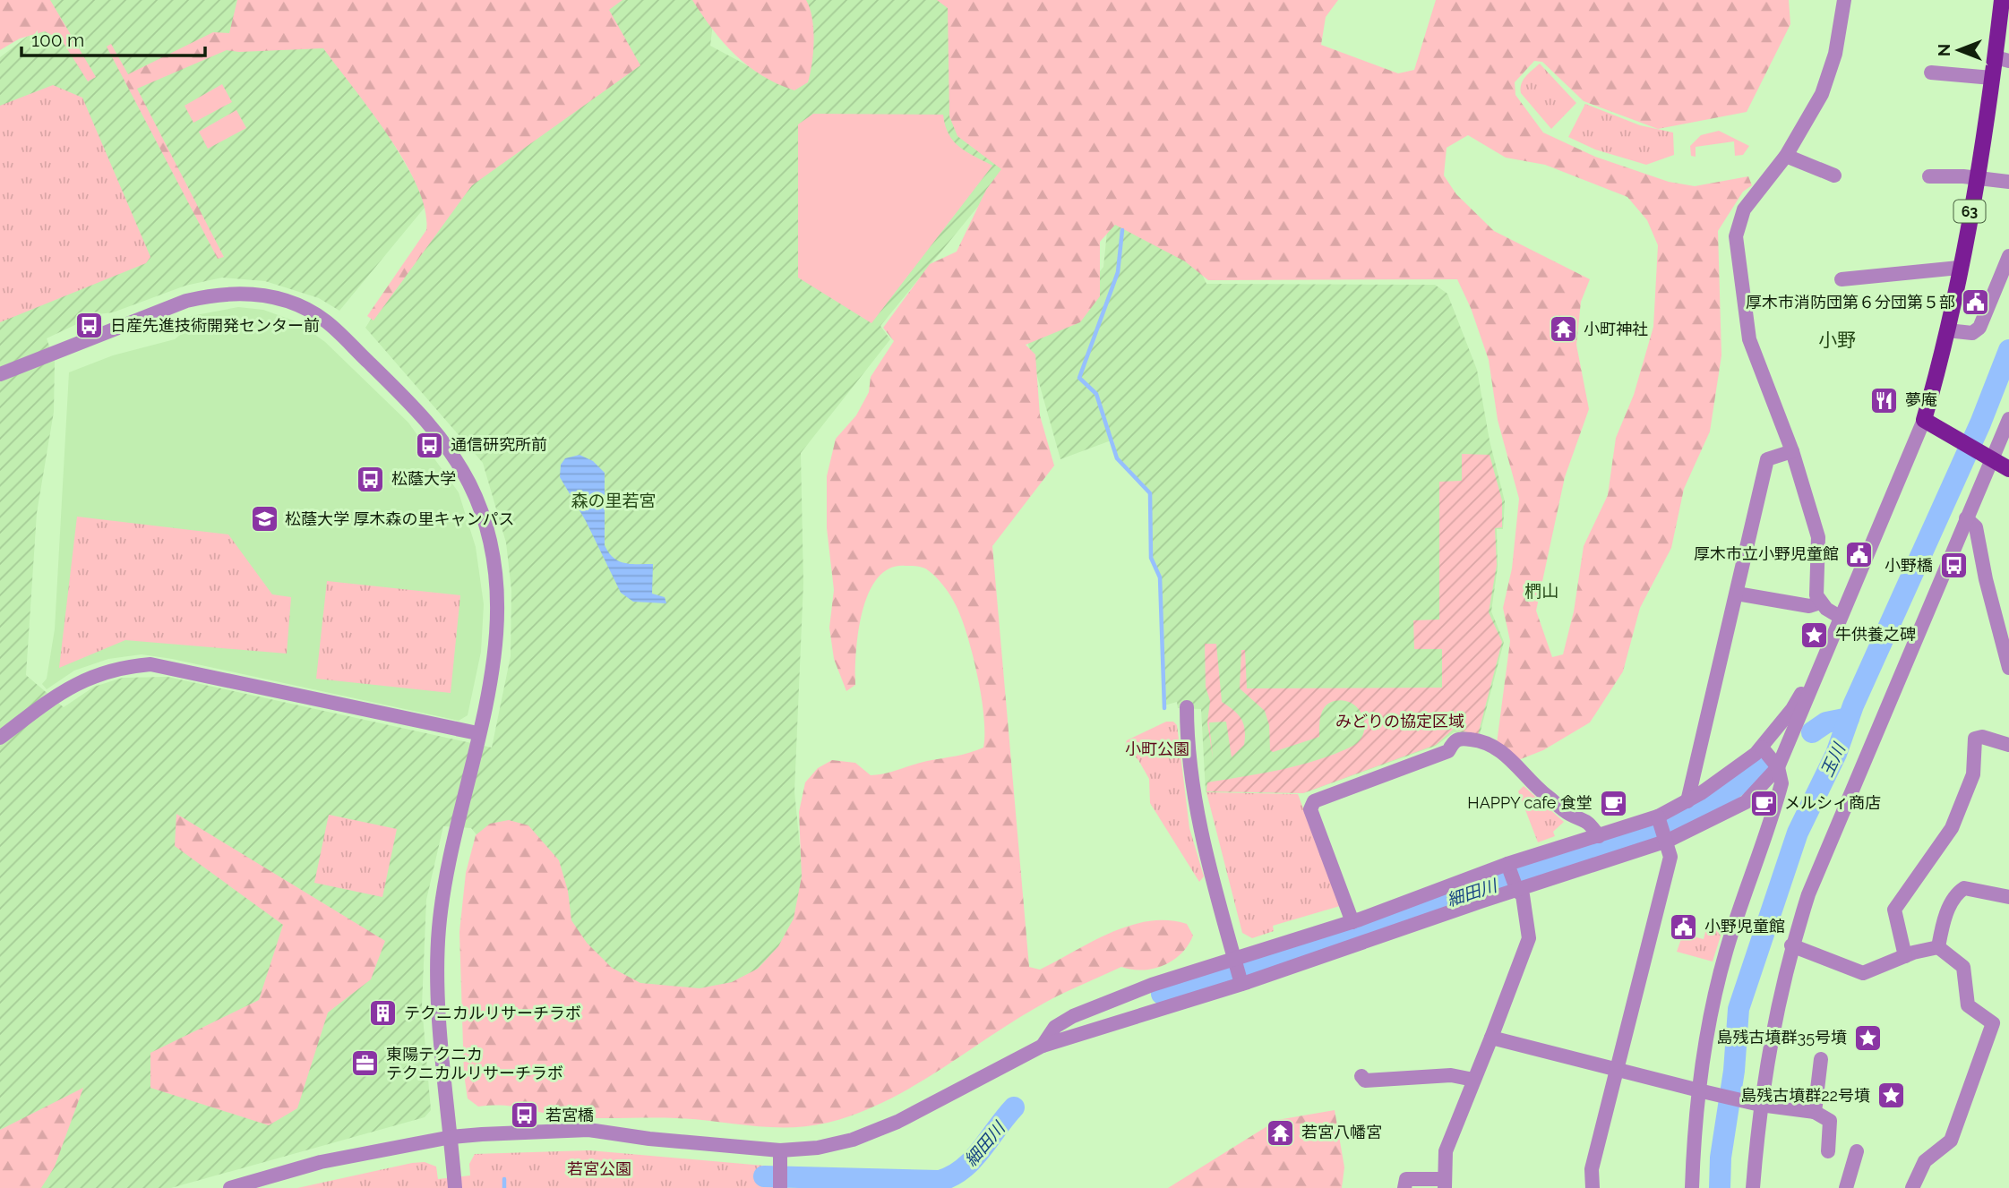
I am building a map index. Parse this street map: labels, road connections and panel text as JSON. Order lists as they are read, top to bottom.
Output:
{
  "streets": {
    "main road": ["63"]
  },
  "districts": ["小野", "森の里若宮", "椚山"],
  "water": ["玉川", "細田川"],
  "parks": ["みどりの協定区域", "小町公園", "若宮公園"],
  "places": {
    "public building": ["厚木市消防団第６分団第５部", "厚木市立小野児童館", "小野児童館"],
    "bus stop": [
      "日産先進技術開発センター前",
      "通信研究所前",
      "松蔭大学",
      "小野橋",
      "若宮橋"
    ],
    "temple": ["小町神社", "若宮八幡宮"],
    "restaurant": ["夢庵"],
    "school or university": ["松蔭大学 厚木森の里キャンパス"],
    "place": ["牛供養之碑", "島残古墳群35号墳", "島残古墳群22号墳"],
    "cafe": ["HAPPY cafe 食堂", "メルシィ商店"],
    "building": ["テクニカルリサーチラボ"],
    "office": ["東陽テクニカ テクニカルリサーチラボ"]
  },
  "scale_bar": "100 m",
  "north": "left"
}
